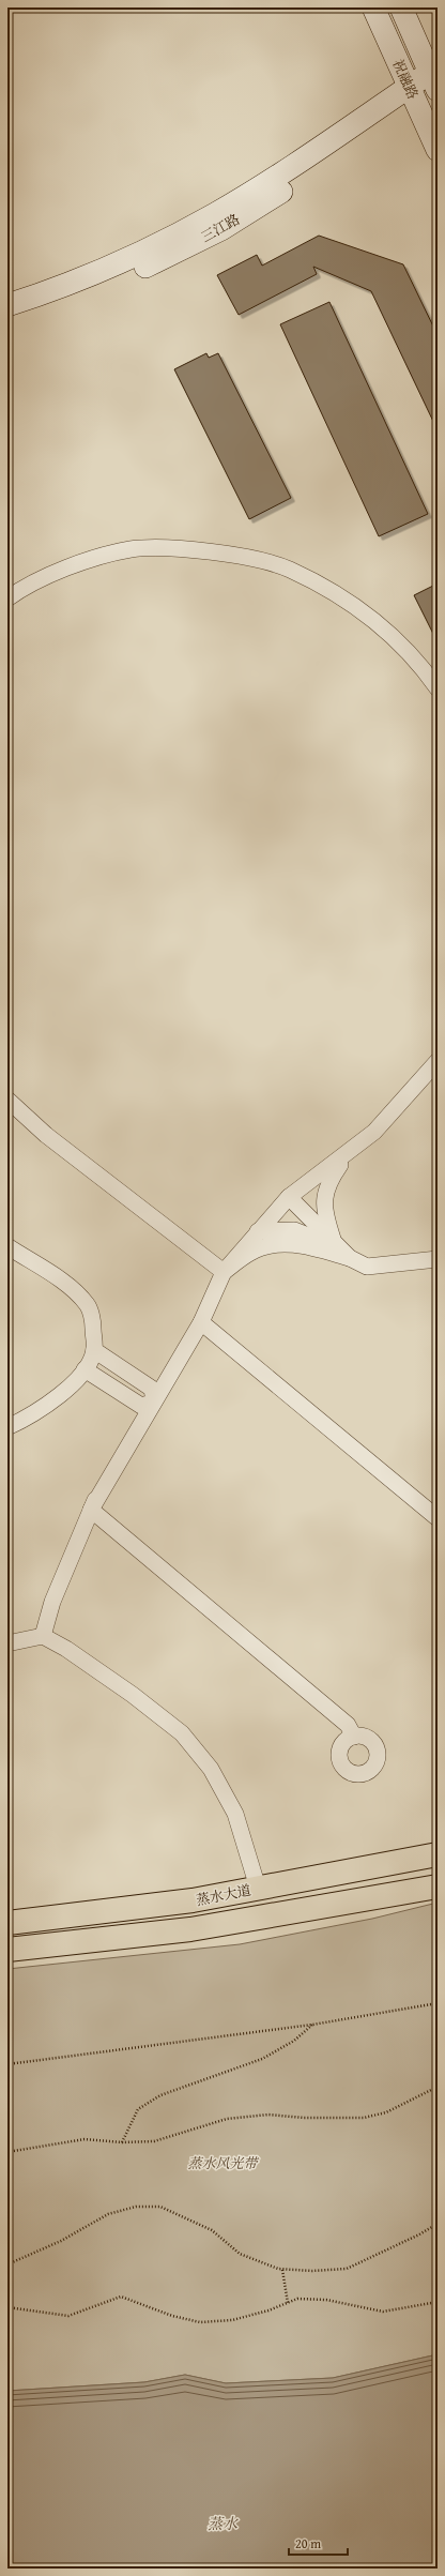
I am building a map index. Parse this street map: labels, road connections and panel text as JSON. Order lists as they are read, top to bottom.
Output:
{
  "streets": {
    "main road": ["祝融路", "三江路", "蒸水大道"]
  },
  "crossings": [
    ["祝融路", "三江路"]
  ],
  "water": ["蒸水"],
  "parks": ["蒸水风光带"],
  "scale_bar": "20 m"
}
